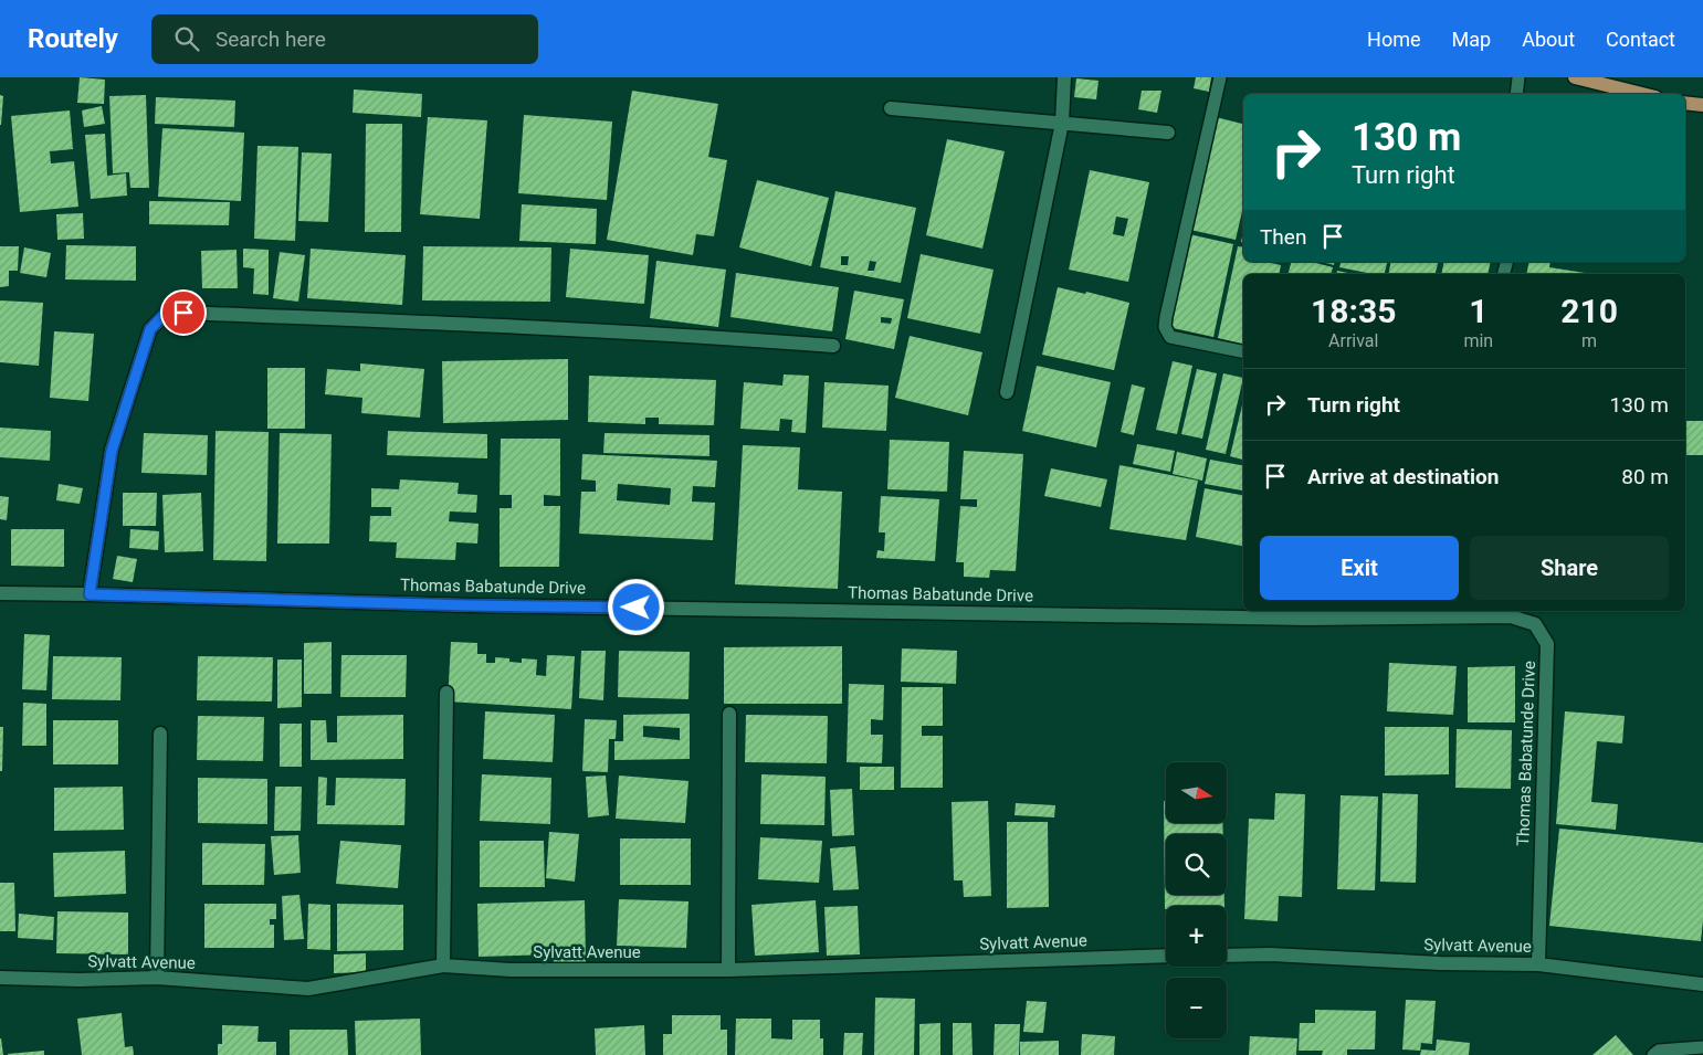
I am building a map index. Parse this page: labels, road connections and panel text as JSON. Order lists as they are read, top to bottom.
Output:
{
  "streets": {
    "street": ["Thomas Babatunde Drive", "Sylvatt Avenue"]
  },
  "crossings": [
    ["Thomas Babatunde Drive", "Sylvatt Avenue"]
  ],
  "north": "right",
  "page": {
    "header": "Routely",
    "search": "Search here",
    "nav": [
      "Home",
      "Map",
      "About",
      "Contact"
    ],
    "turn": ["130 m", "Turn right"],
    "then": "Then",
    "eta": [
      "18:35",
      "Arrival",
      "1",
      "min",
      "210",
      "m"
    ],
    "list": [
      {
        "name": "Turn right",
        "value": "130 m"
      },
      {
        "name": "Arrive at destination",
        "value": "80 m"
      }
    ],
    "buttons": ["Exit", "Share"],
    "map_buttons": ["+", "−"]
  }
}
